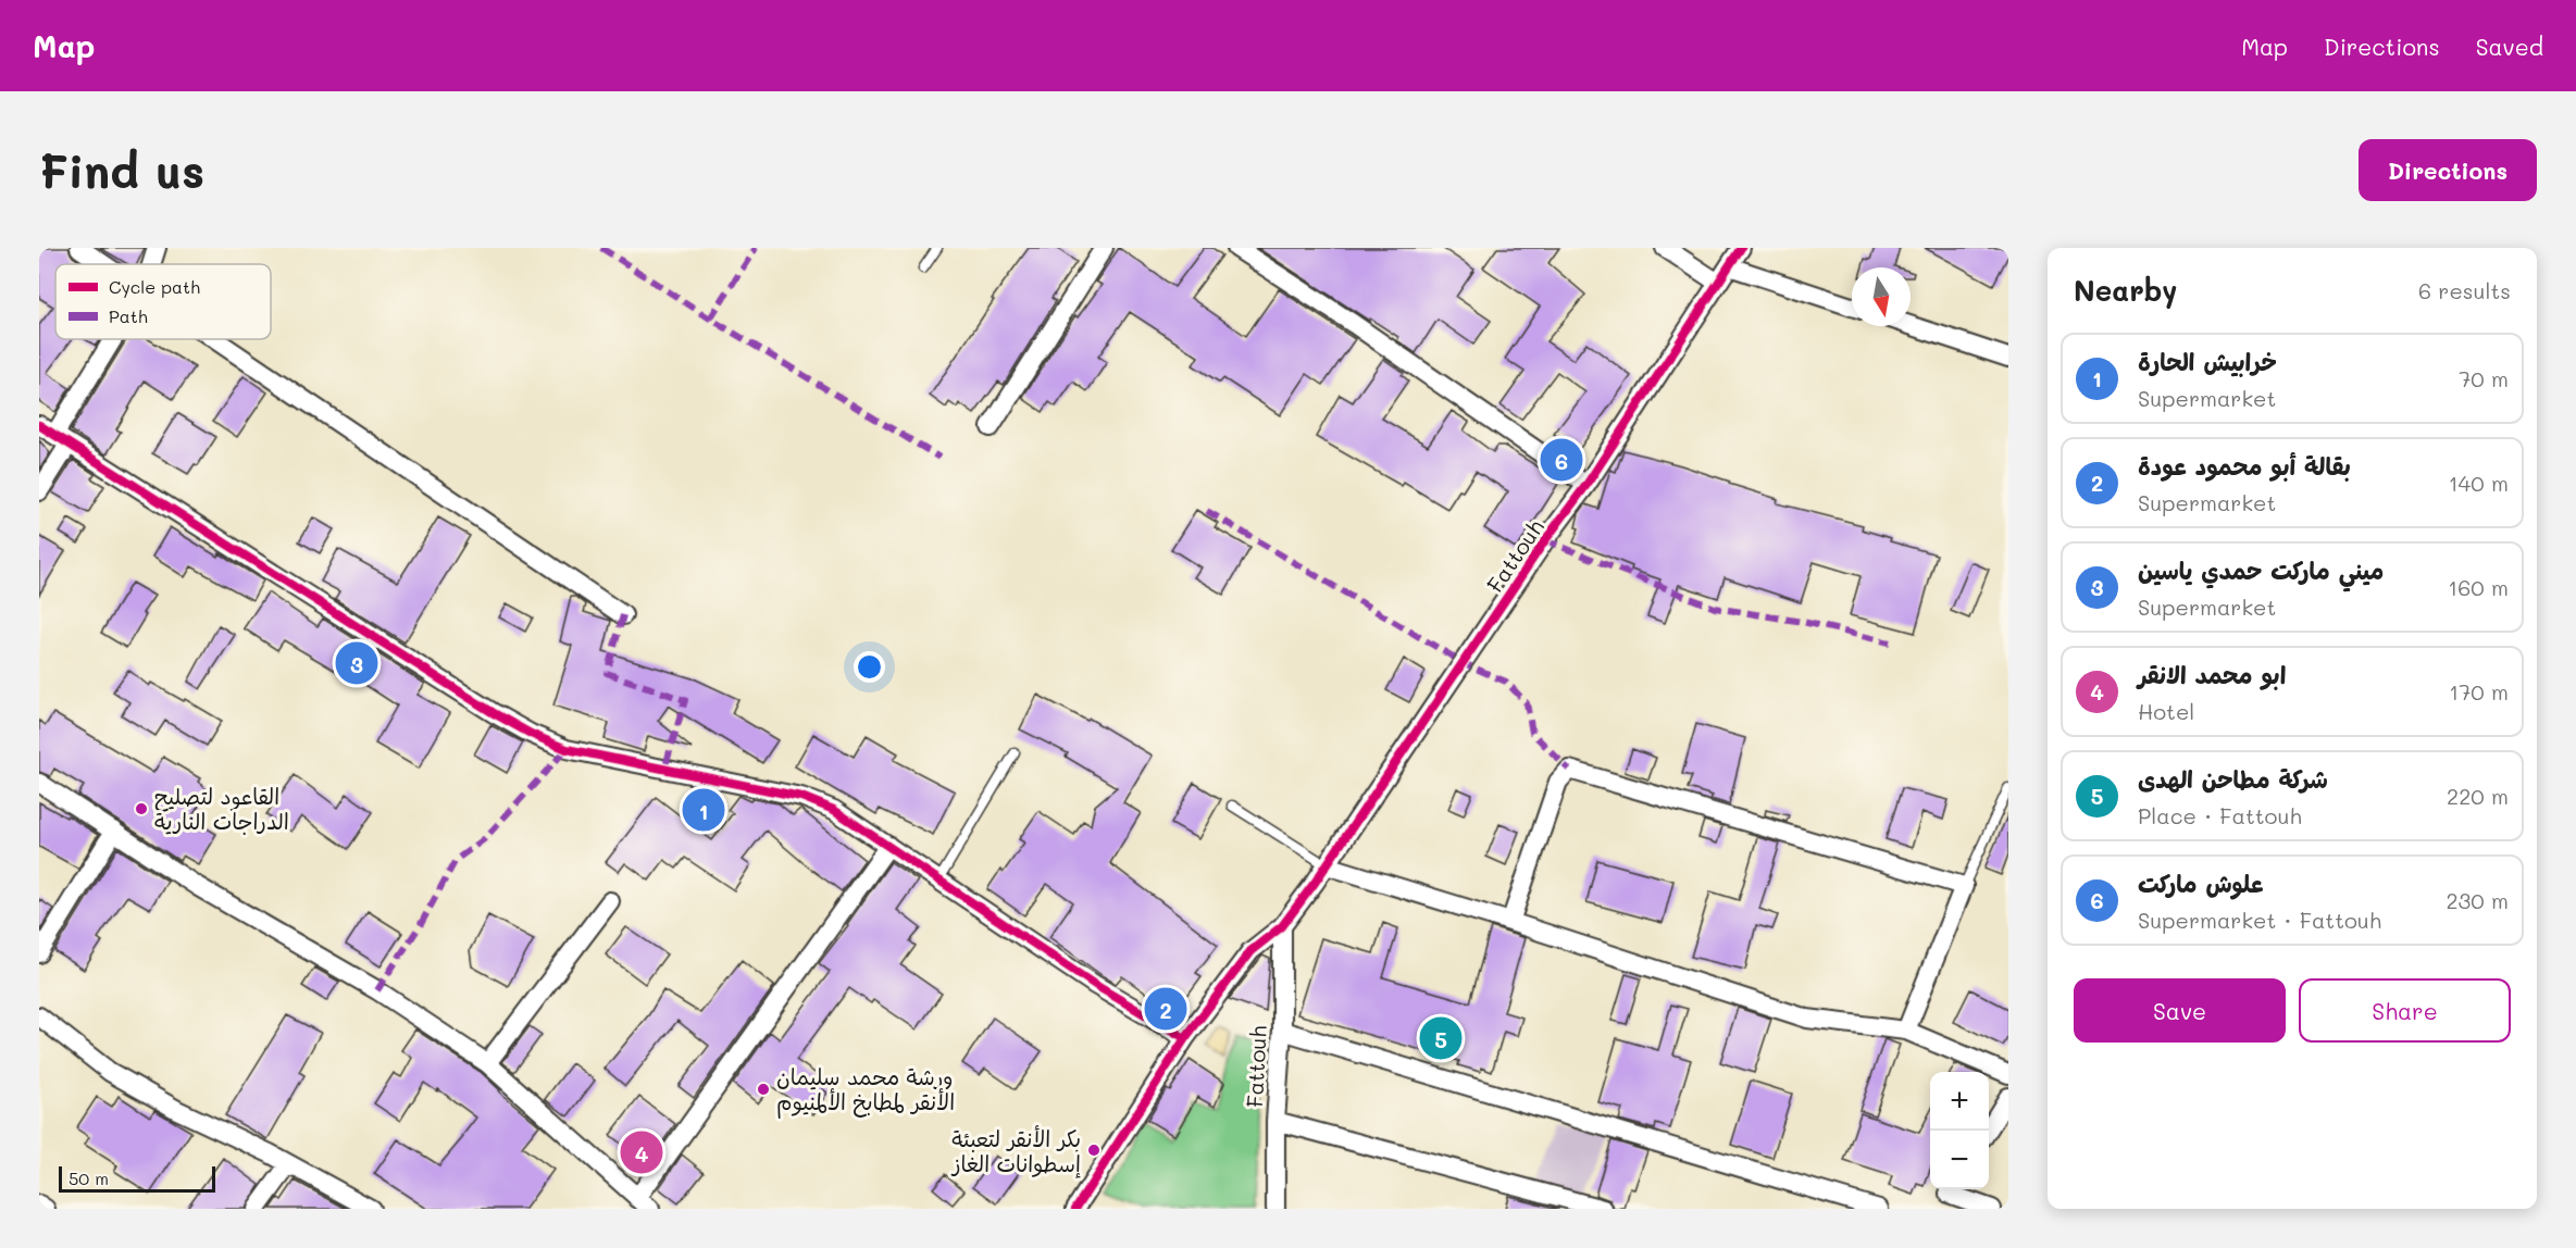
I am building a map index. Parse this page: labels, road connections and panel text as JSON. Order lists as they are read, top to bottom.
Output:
{
  "streets": {
    "street": ["Fattouh"]
  },
  "places": ["القاعود لتصليح الدراجات النارية", "ورشة محمد سليمان الأنقر لمطابخ الألمنيوم", "بكر الأنقر لتعبئة إسطوانات الغاز"],
  "legend": ["Cycle path", "Path"],
  "scale_bar": "50 m",
  "north": "bottom",
  "page": {
    "header": "Map",
    "nav": ["Map", "Directions", "Saved"],
    "buttons": [
      "Directions",
      ["Save", "Share"]
    ],
    "title": "Find us",
    "heading": ["Nearby", "6 results"],
    "list": [
      {
        "mark": "1",
        "name": "خرابيش الحارة",
        "note": "Supermarket",
        "value": "70 m"
      },
      {
        "mark": "2",
        "name": "بقالة أبو محمود عودة",
        "note": "Supermarket",
        "value": "140 m"
      },
      {
        "mark": "3",
        "name": "ميني ماركت حمدي ياسين",
        "note": "Supermarket",
        "value": "160 m"
      },
      {
        "mark": "4",
        "name": "ابو محمد الانقر",
        "note": "Hotel",
        "value": "170 m"
      },
      {
        "mark": "5",
        "name": "شركة مطاحن الهدى",
        "note": "Place · Fattouh",
        "value": "220 m"
      },
      {
        "mark": "6",
        "name": "علوش ماركت",
        "note": "Supermarket · Fattouh",
        "value": "230 m"
      }
    ],
    "pins": [
      "6",
      "3",
      "1",
      "2",
      "5",
      "4"
    ],
    "map_buttons": ["+", "−"],
    "scale": "50 m"
  }
}
